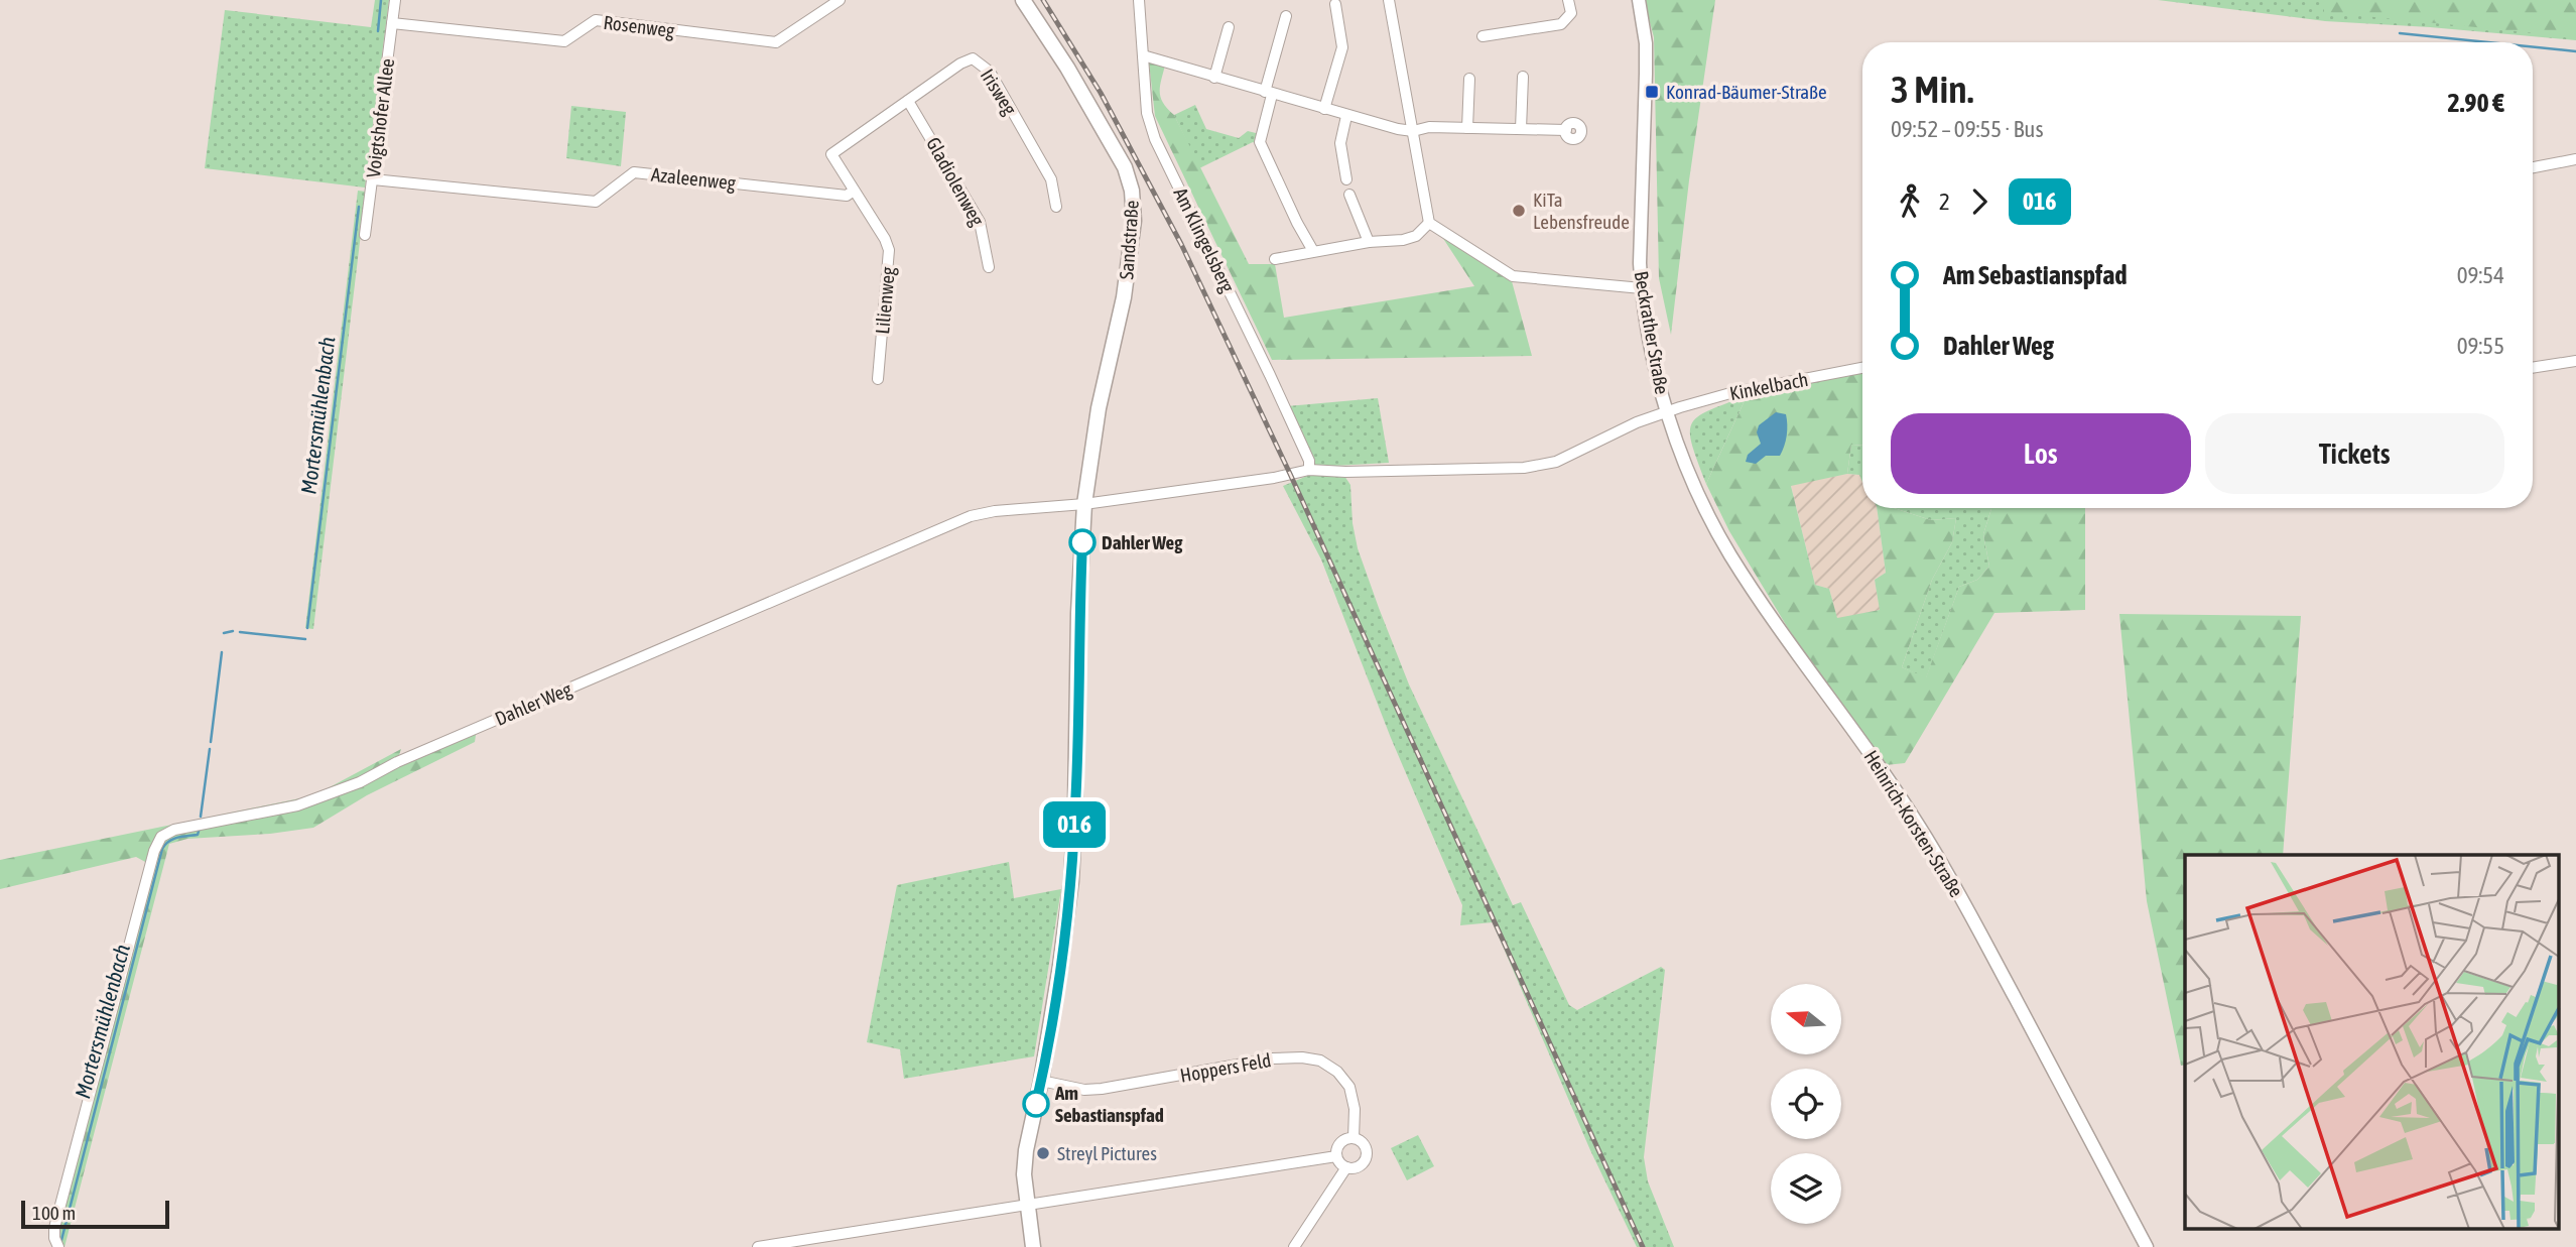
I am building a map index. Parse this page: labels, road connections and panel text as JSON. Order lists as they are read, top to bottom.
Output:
{
  "streets": {
    "main road": ["Sandstraße"],
    "street": [
      "Rosenweg",
      "Irisweg",
      "Voigtshofer Allee",
      "Azaleenweg",
      "Gladiolenweg",
      "Am Klingelsberg",
      "Lilienweg",
      "Beckrather Straße",
      "Kinkelbach",
      "Dahler Weg",
      "Heinrich-Korsten-Straße",
      "Hoppers Feld"
    ]
  },
  "crossings": [
    ["Rosenweg", "Voigtshofer Allee"],
    ["Irisweg", "Gladiolenweg"],
    ["Irisweg", "Lilienweg"],
    ["Voigtshofer Allee", "Azaleenweg"],
    ["Azaleenweg", "Lilienweg"],
    ["Sandstraße", "Dahler Weg"],
    ["Sandstraße", "Hoppers Feld"],
    ["Am Klingelsberg", "Dahler Weg"],
    ["Beckrather Straße", "Kinkelbach"],
    ["Beckrather Straße", "Dahler Weg"],
    ["Beckrather Straße", "Heinrich-Korsten-Straße"],
    ["Kinkelbach", "Dahler Weg"],
    ["Kinkelbach", "Heinrich-Korsten-Straße"],
    ["Dahler Weg", "Heinrich-Korsten-Straße"]
  ],
  "water": ["Mortersmühlenbach"],
  "places": {
    "transit": ["Konrad-Bäumer-Straße"],
    "other": [
      "KiTa Lebensfreude",
      "Dahler Weg",
      "Am Sebastianspfad",
      "Streyl Pictures"
    ]
  },
  "lines": ["bus line 016"],
  "scale_bar": "100 m",
  "north": "left",
  "page": {
    "on_map": "016",
    "heading": ["3 Min.", "09:52 – 09:55 · Bus", "2.90 €"],
    "legs": ["2", "016"],
    "list": [
      {
        "name": "Am Sebastianspfad",
        "value": "09:54"
      },
      {
        "name": "Dahler Weg",
        "value": "09:55"
      }
    ],
    "buttons": ["Los", "Tickets"],
    "scale": "100 m"
  }
}
